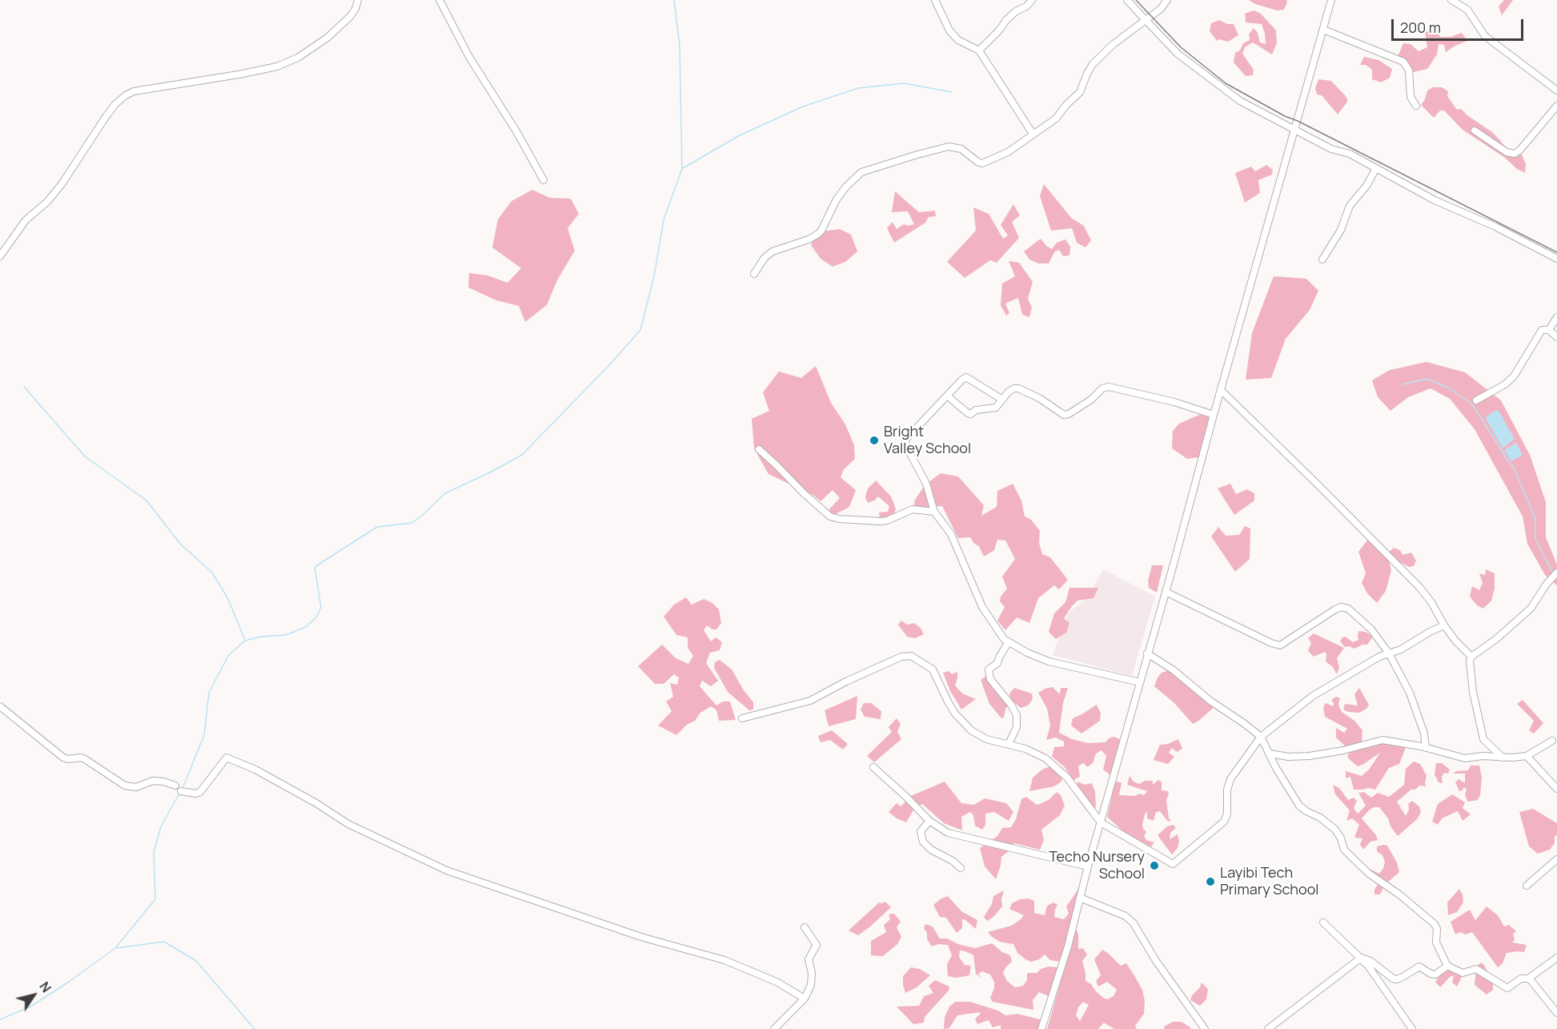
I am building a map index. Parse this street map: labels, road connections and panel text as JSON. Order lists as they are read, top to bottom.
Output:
{
  "places": ["Bright Valley School", "Techo Nursery School", "Layibi Tech Primary School"],
  "scale_bar": "200 m",
  "north": "top right"
}
